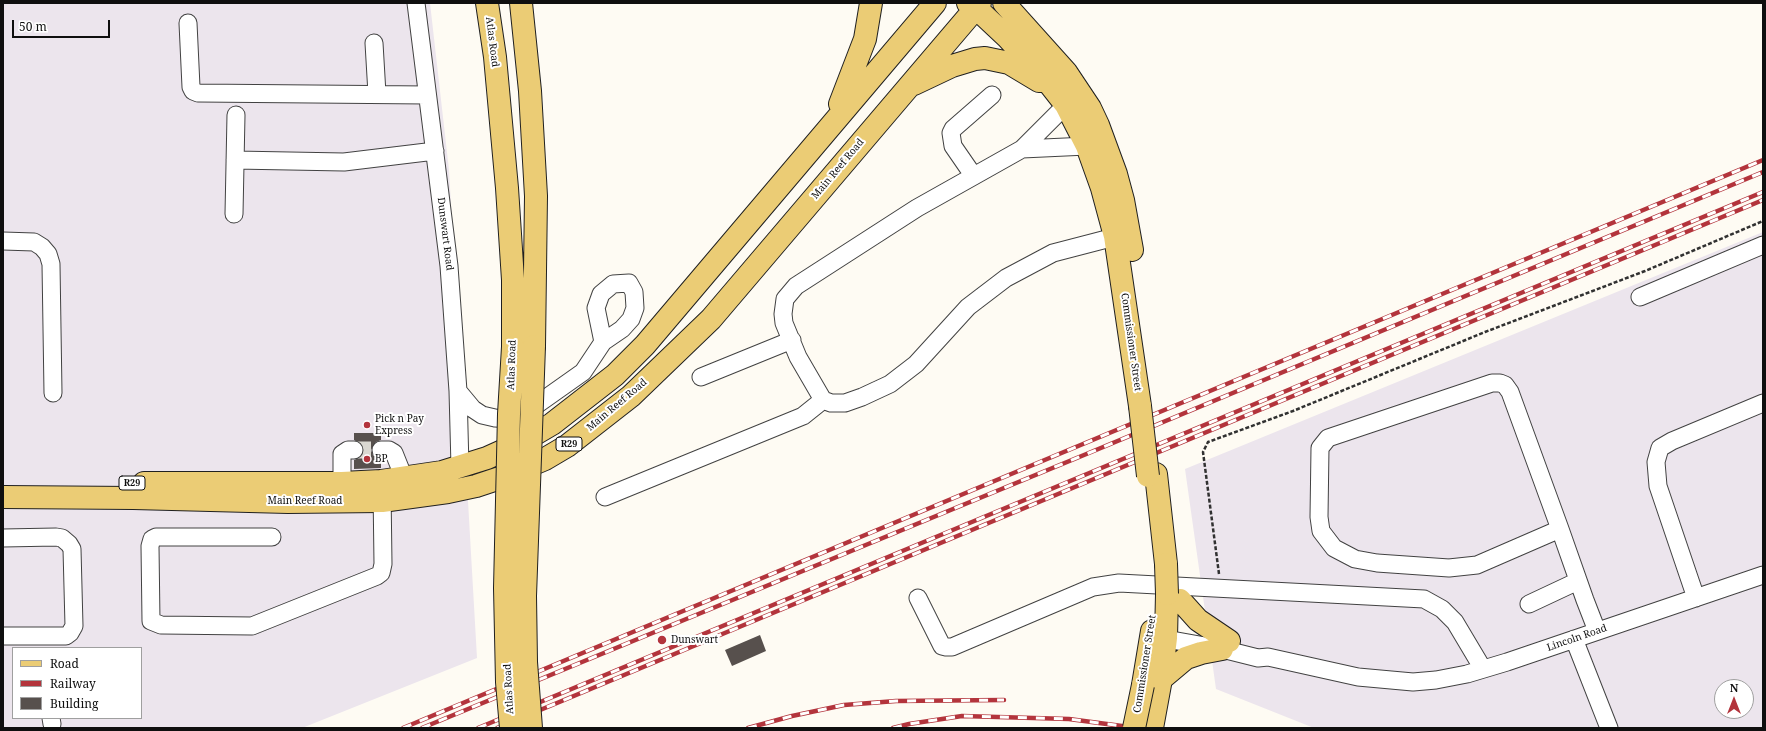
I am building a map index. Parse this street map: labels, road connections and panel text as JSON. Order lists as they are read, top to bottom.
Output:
{
  "streets": {
    "main road": [
      "Atlas Road",
      "Main Reef Road",
      "Commissioner Street",
      "R29"
    ],
    "street": ["Dunswart Road", "Lincoln Road"]
  },
  "crossings": [
    ["Main Reef Road", "Dunswart Road"],
    ["Main Reef Road", "Commissioner Street"],
    ["Commissioner Street", "Lincoln Road"]
  ],
  "places": ["Pick n Pay Express", "BP", "Dunswart"],
  "legend": ["Road", "Railway", "Building"],
  "scale_bar": "50 m",
  "north": "top"
}
